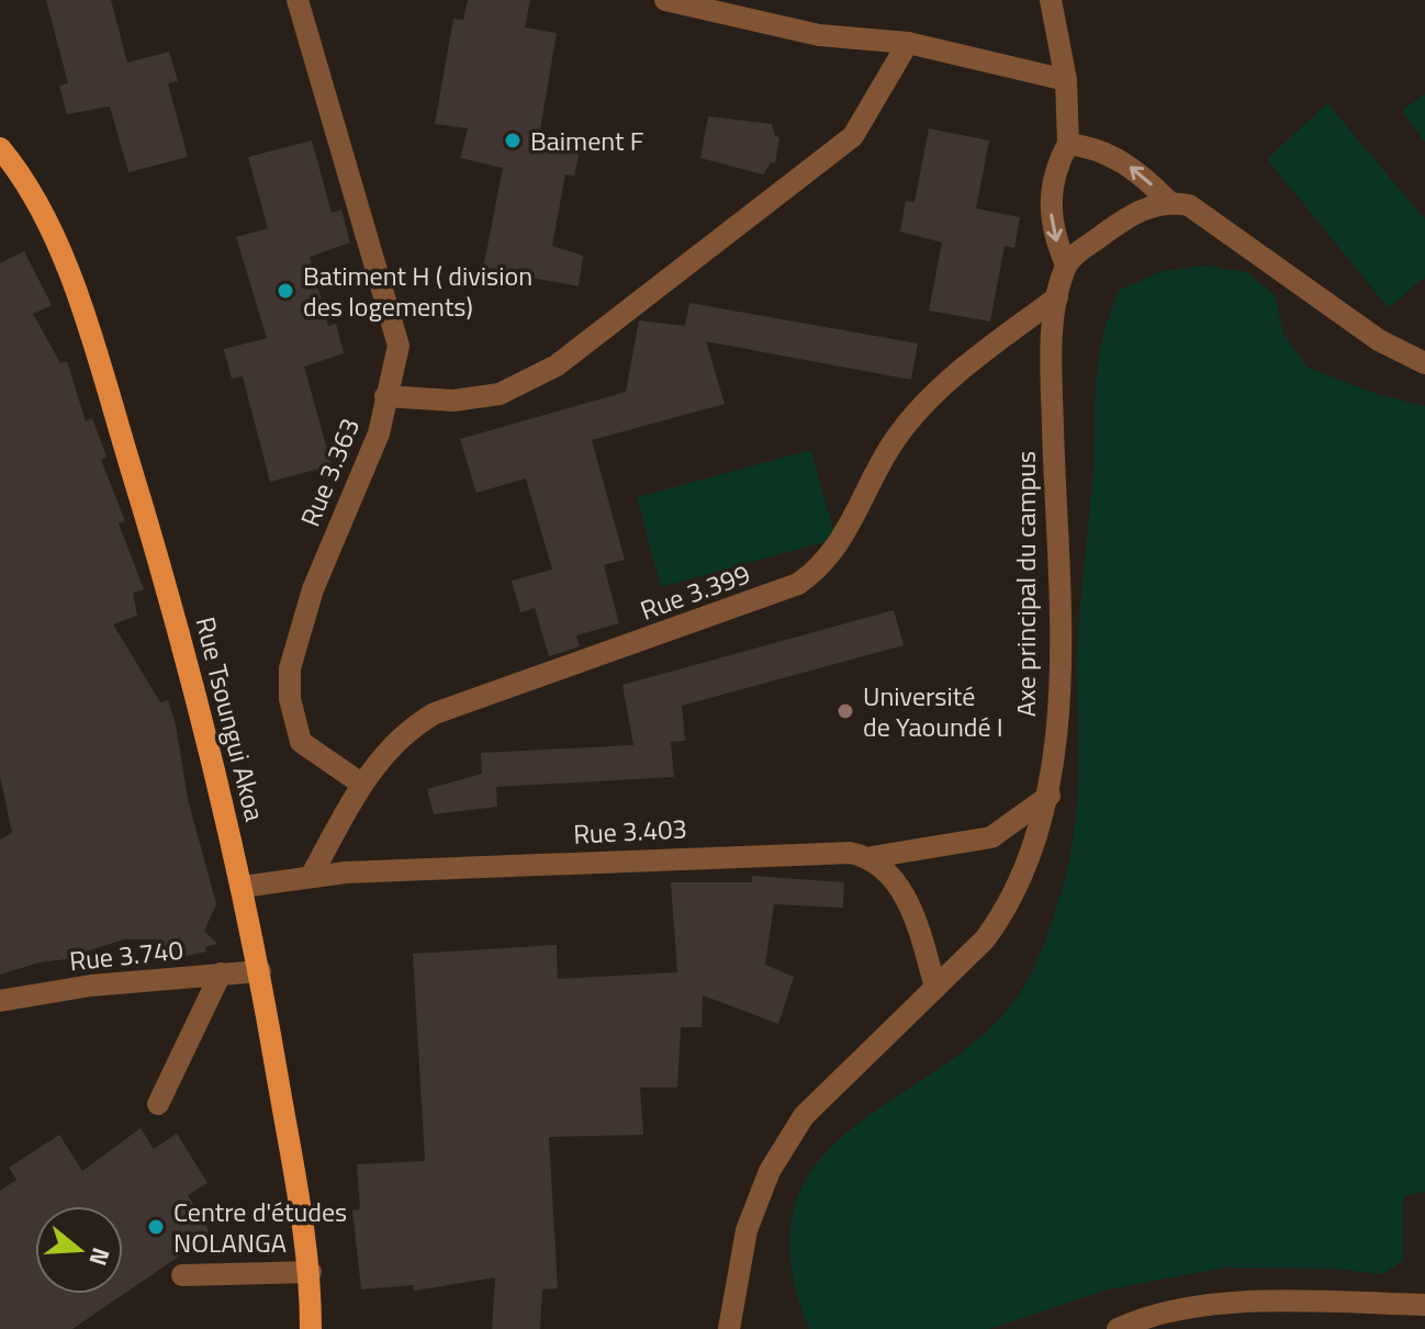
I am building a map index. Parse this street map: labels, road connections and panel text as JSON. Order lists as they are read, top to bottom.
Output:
{
  "streets": {
    "main road": ["Rue Tsoungui Akoa"],
    "street": [
      "Rue 3.363",
      "Axe principal du campus",
      "Rue 3.399",
      "Rue 3.403",
      "Rue 3.740"
    ]
  },
  "crossings": [
    ["Rue 3.363", "Rue 3.399"],
    ["Axe principal du campus", "Rue 3.399"],
    ["Axe principal du campus", "Rue 3.403"],
    ["Rue 3.399", "Rue 3.403"],
    ["Rue Tsoungui Akoa", "Rue 3.403"],
    ["Rue Tsoungui Akoa", "Rue 3.740"]
  ],
  "places": [
    "Baiment F",
    "Batiment H ( division des logements)",
    "Université de Yaoundé I",
    "Centre d'études NOLANGA"
  ],
  "north": "right"
}
